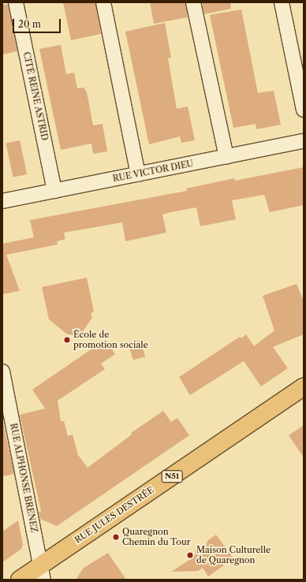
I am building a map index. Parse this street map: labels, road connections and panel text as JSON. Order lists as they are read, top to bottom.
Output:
{
  "streets": {
    "main road": ["N51", "RUE JULES DESTRÉE"],
    "street": ["CITÉ REINE ASTRID", "RUE VICTOR DIEU", "RUE ALPHONSE BRENEZ"]
  },
  "crossings": [
    ["CITÉ REINE ASTRID", "RUE VICTOR DIEU"],
    ["RUE ALPHONSE BRENEZ", "RUE JULES DESTRÉE"]
  ],
  "places": ["École de promotion sociale", "Quaregnon Chemin du Tour", "Maison Culturelle de Quaregnon"],
  "scale_bar": "20 m"
}
